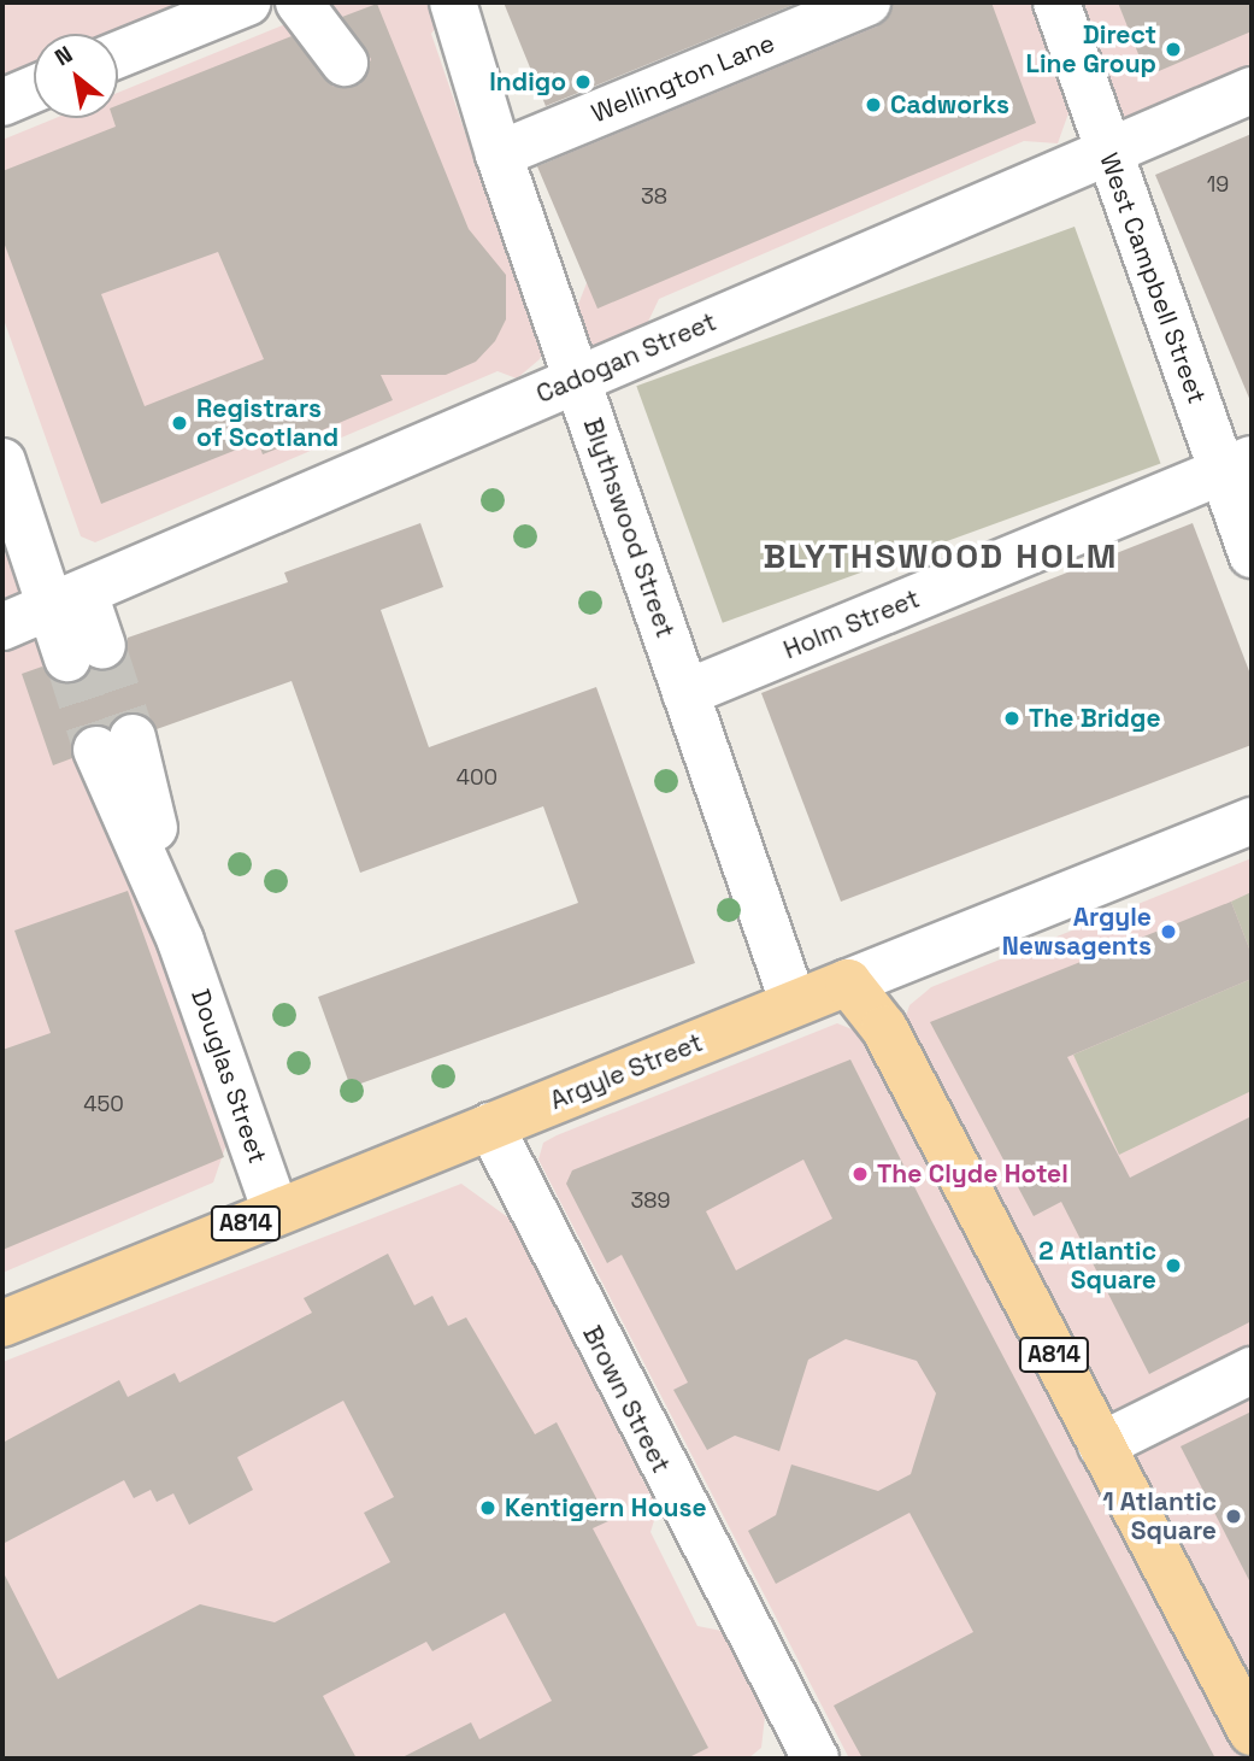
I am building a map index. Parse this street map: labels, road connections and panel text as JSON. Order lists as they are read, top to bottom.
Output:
{
  "streets": {
    "main road": ["Argyle Street", "A814"],
    "street": [
      "Wellington Lane",
      "West Campbell Street",
      "Cadogan Street",
      "Blythswood Street",
      "Holm Street",
      "Douglas Street",
      "Brown Street"
    ]
  },
  "crossings": [
    ["Wellington Lane", "Blythswood Street"],
    ["West Campbell Street", "Cadogan Street"],
    ["West Campbell Street", "Holm Street"],
    ["Cadogan Street", "Blythswood Street"],
    ["Blythswood Street", "Holm Street"],
    ["Blythswood Street", "Argyle Street"],
    ["Argyle Street", "Douglas Street"],
    ["Argyle Street", "A814"],
    ["Argyle Street", "Brown Street"]
  ],
  "districts": ["BLYTHSWOOD HOLM"],
  "places": [
    "Direct Line Group",
    "Indigo",
    "Cadworks",
    "Registrars of Scotland",
    "The Bridge",
    "Argyle Newsagents",
    "The Clyde Hotel",
    "2 Atlantic Square",
    "Kentigern House",
    "1 Atlantic Square"
  ],
  "house_numbers": [
    "19",
    "38",
    "400",
    "450",
    "389"
  ],
  "north": "top left"
}
